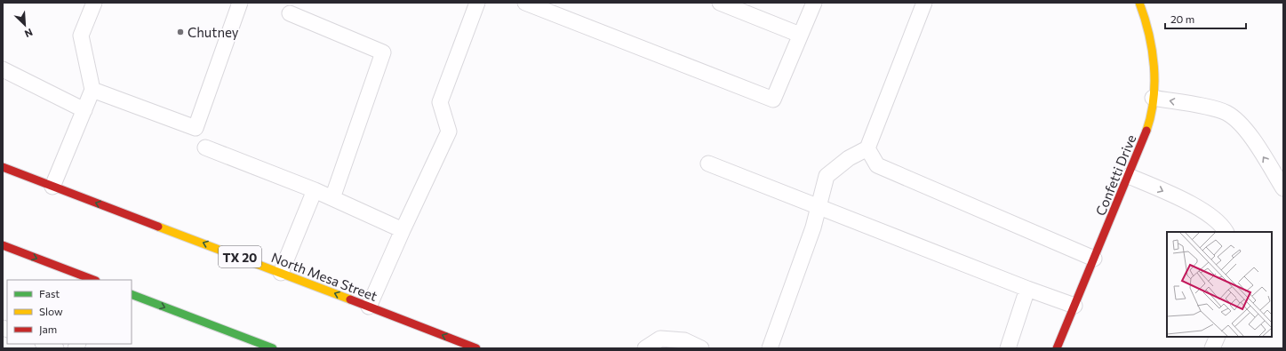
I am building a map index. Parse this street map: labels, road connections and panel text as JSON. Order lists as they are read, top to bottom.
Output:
{
  "streets": {
    "main road": ["Confetti Drive", "TX 20", "North Mesa Street"]
  },
  "one_way": ["North Mesa Street"],
  "places": ["Chutney"],
  "legend": ["Fast", "Slow", "Jam"],
  "scale_bar": "20 m",
  "north": "bottom right"
}
